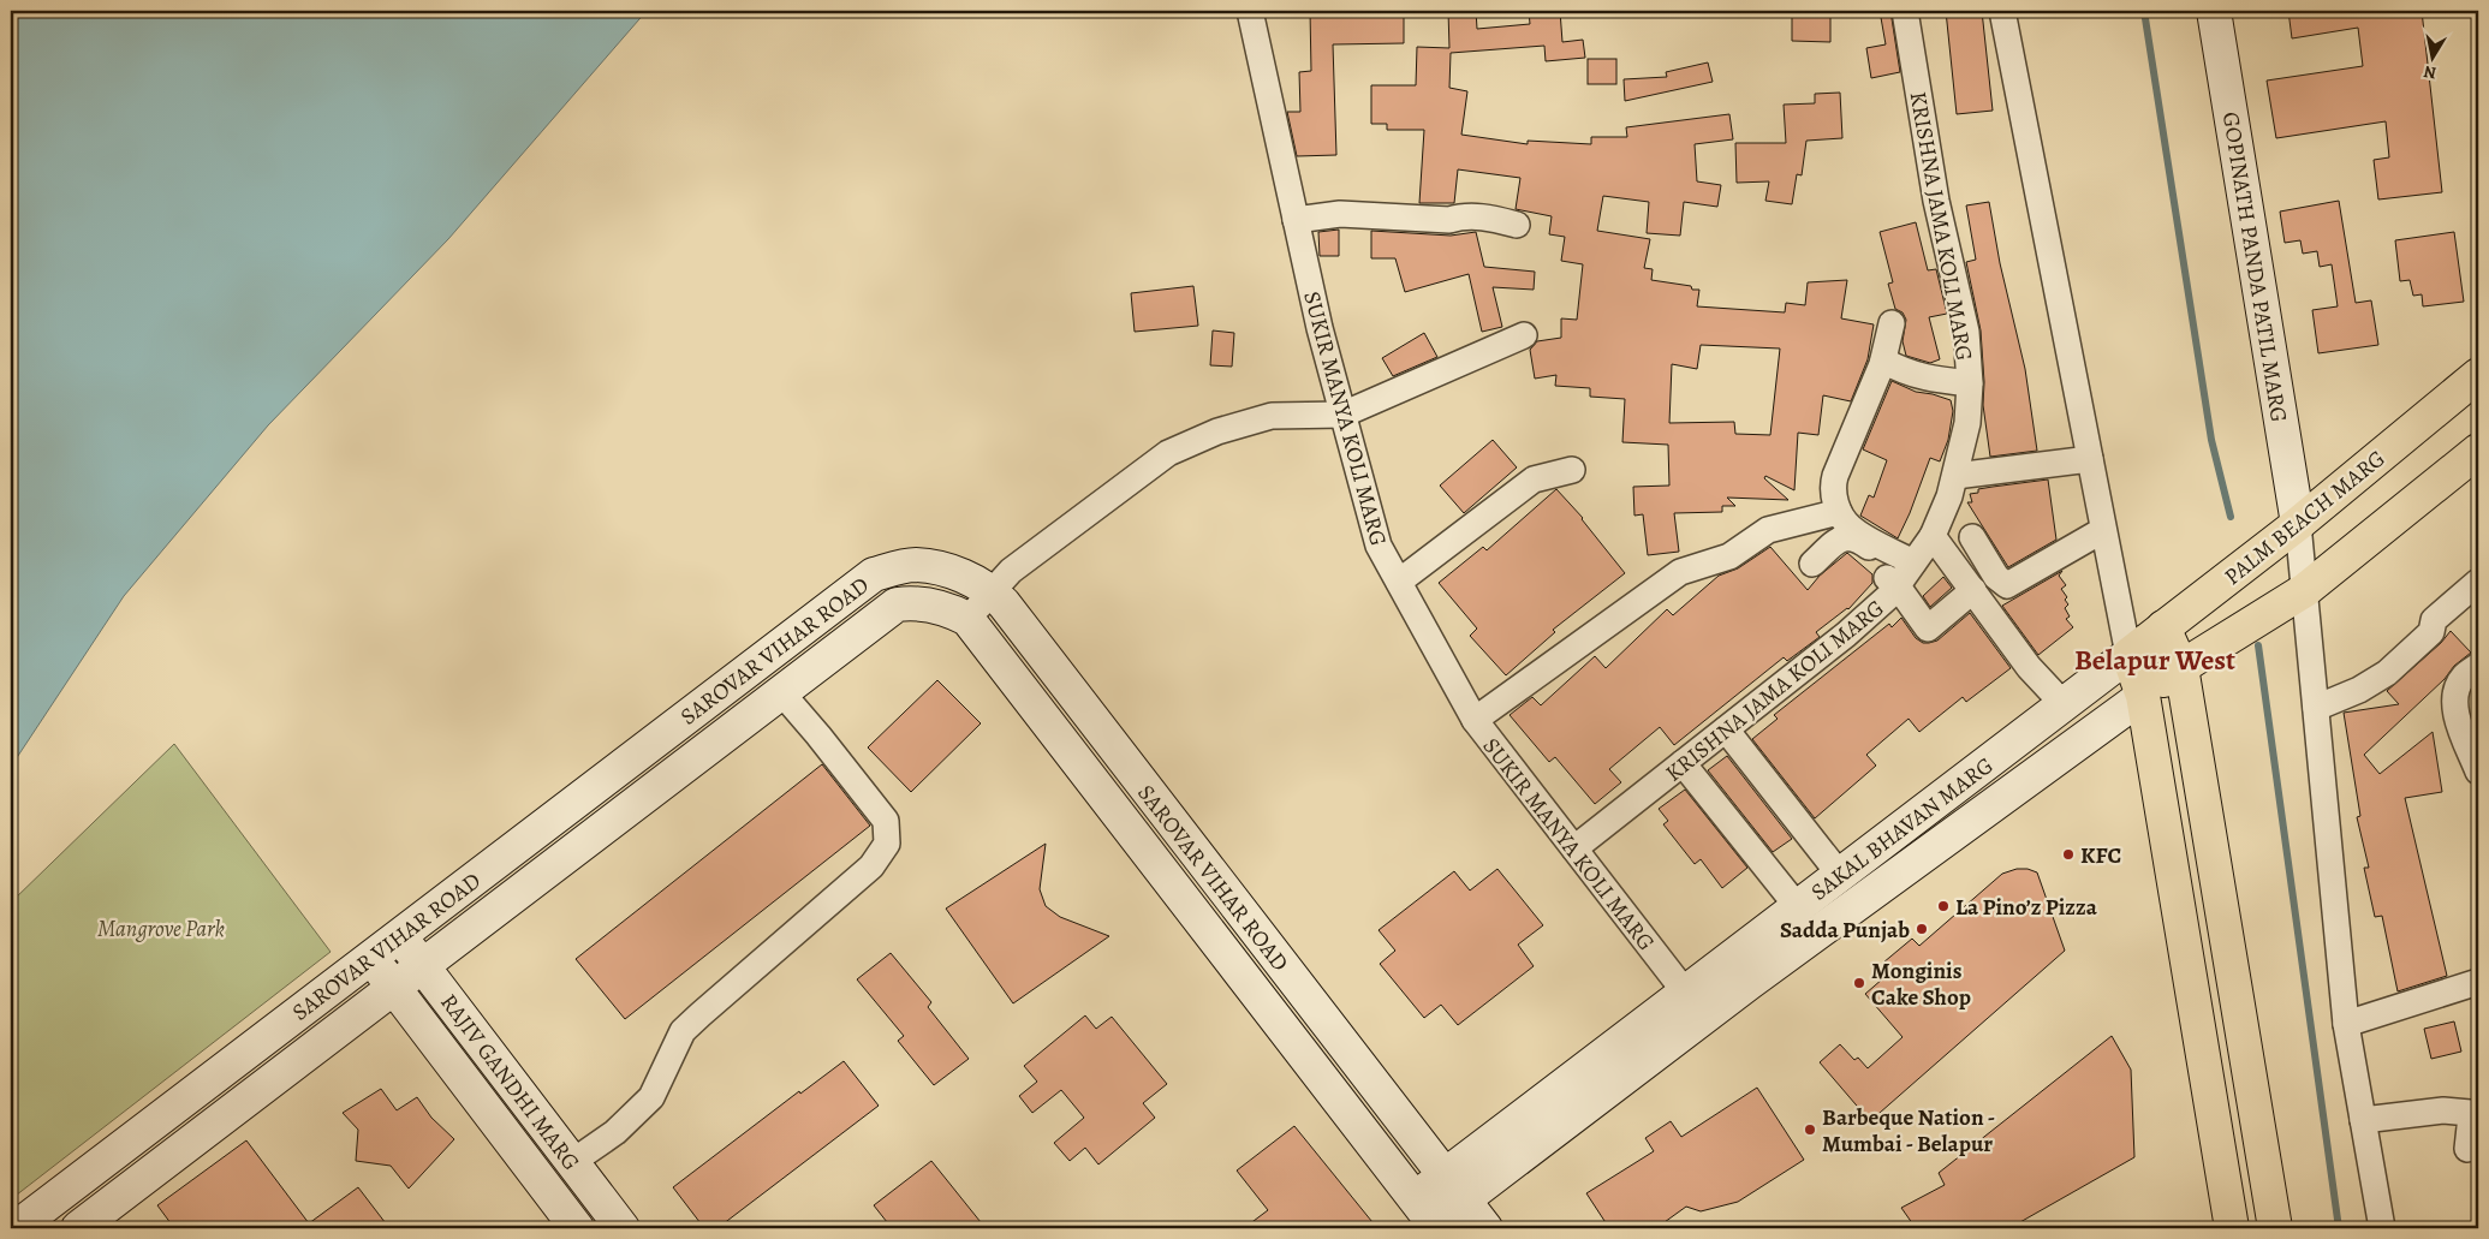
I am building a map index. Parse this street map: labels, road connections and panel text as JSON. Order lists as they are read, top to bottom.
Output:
{
  "streets": {
    "main road": ["PALM BEACH MARG"],
    "street": [
      "KRISHNA JAMA KOLI MARG",
      "GOPINATH PANDA PATIL MARG",
      "SUKIR MANYA KOLI MARG",
      "SAROVAR VIHAR ROAD",
      "SAKAL BHAVAN MARG",
      "RAJIV GANDHI MARG"
    ]
  },
  "crossings": [
    ["KRISHNA JAMA KOLI MARG", "SUKIR MANYA KOLI MARG"],
    ["GOPINATH PANDA PATIL MARG", "PALM BEACH MARG"],
    ["SUKIR MANYA KOLI MARG", "SAKAL BHAVAN MARG"],
    ["PALM BEACH MARG", "SAKAL BHAVAN MARG"],
    ["SAROVAR VIHAR ROAD", "SAKAL BHAVAN MARG"],
    ["SAROVAR VIHAR ROAD", "RAJIV GANDHI MARG"]
  ],
  "districts": ["Belapur West"],
  "parks": ["Mangrove Park"],
  "places": [
    "KFC",
    "La Pino’z Pizza",
    "Sadda Punjab",
    "Monginis Cake Shop",
    "Barbeque Nation - Mumbai - Belapur"
  ],
  "north": "bottom"
}
